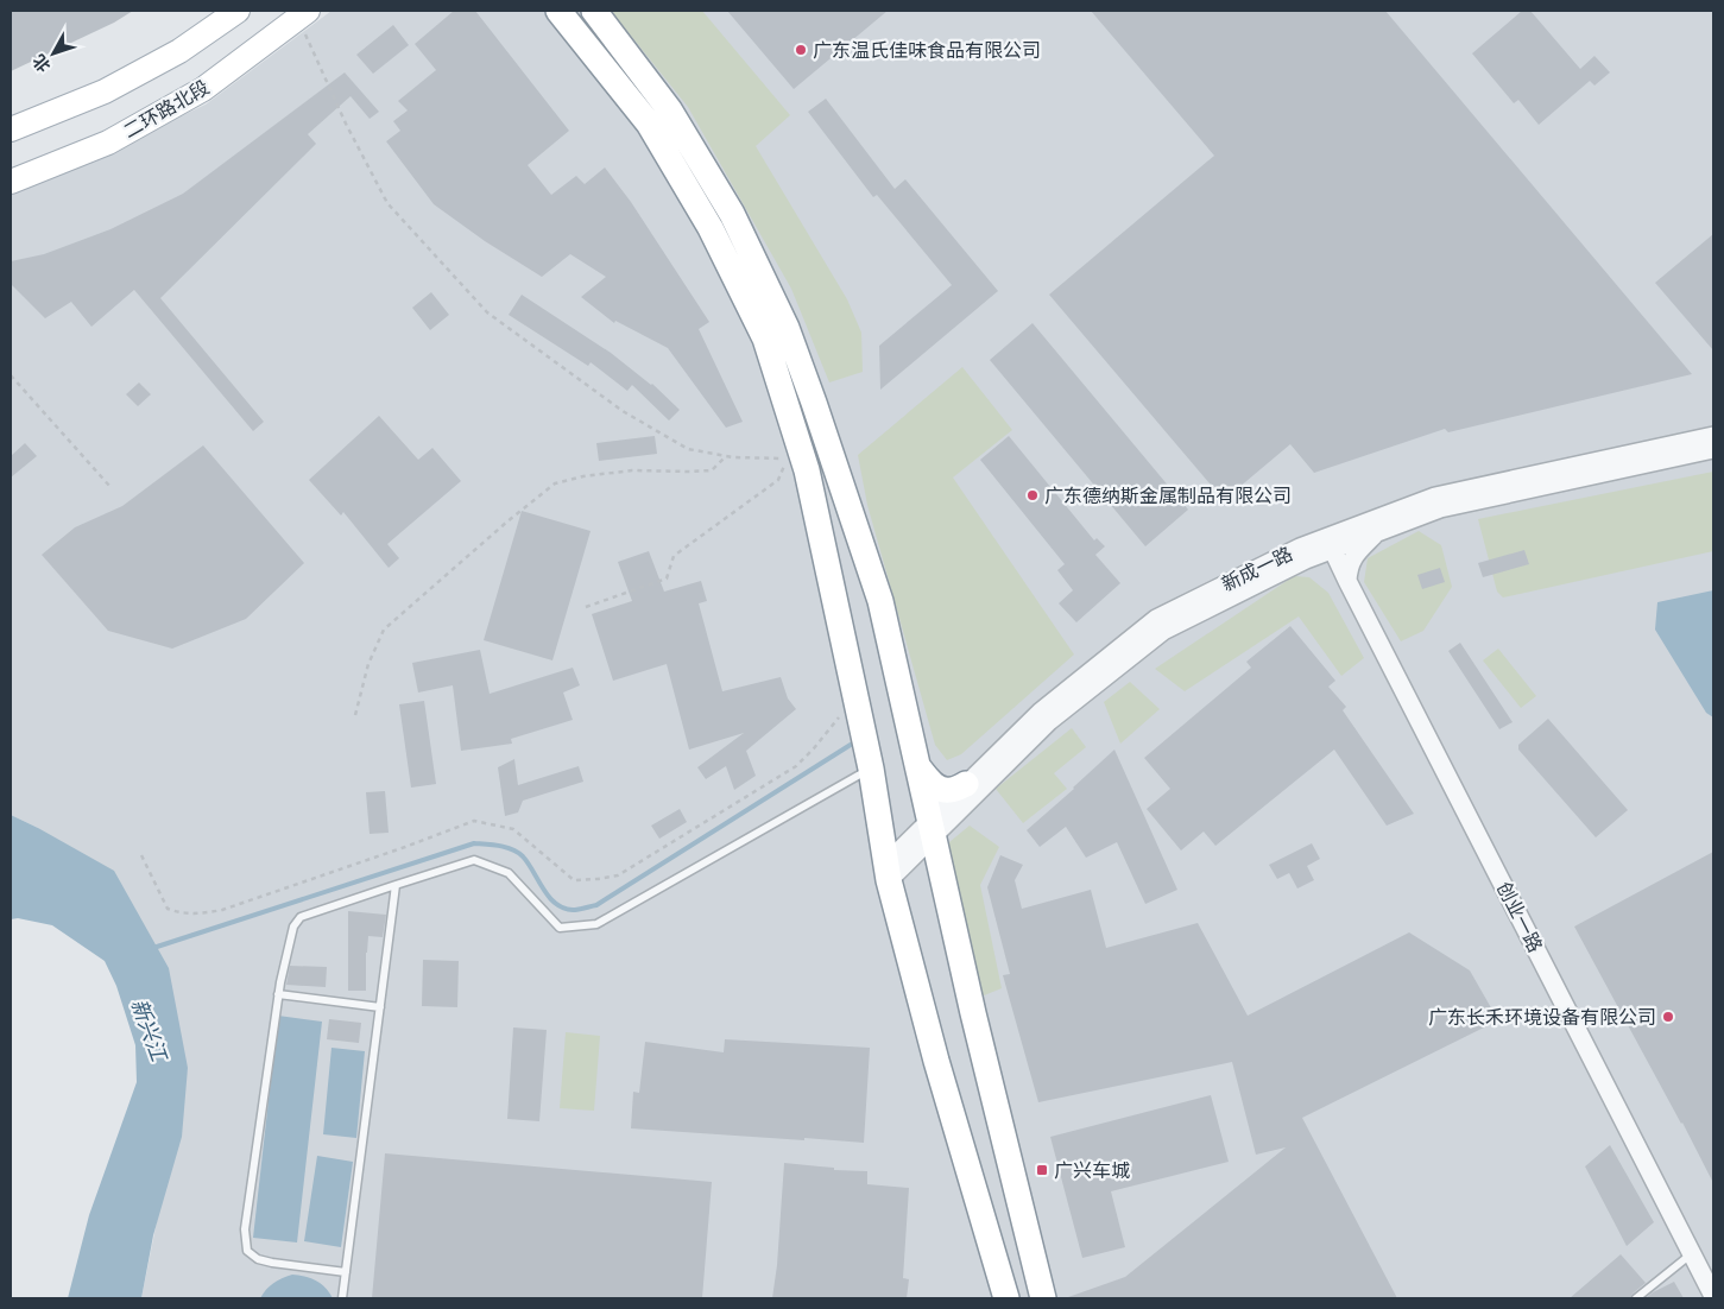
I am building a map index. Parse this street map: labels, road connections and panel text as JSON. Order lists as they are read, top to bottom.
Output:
{
  "streets": {
    "main road": ["二环路北段"],
    "street": ["新成一路", "创业一路"]
  },
  "crossings": [
    ["新成一路", "创业一路"]
  ],
  "water": ["新兴江"],
  "places": {
    "other": ["广东温氏佳味食品有限公司", "广东德纳斯金属制品有限公司", "广东长禾环境设备有限公司"],
    "transit": ["广兴车城"]
  },
  "north": "bottom left"
}
